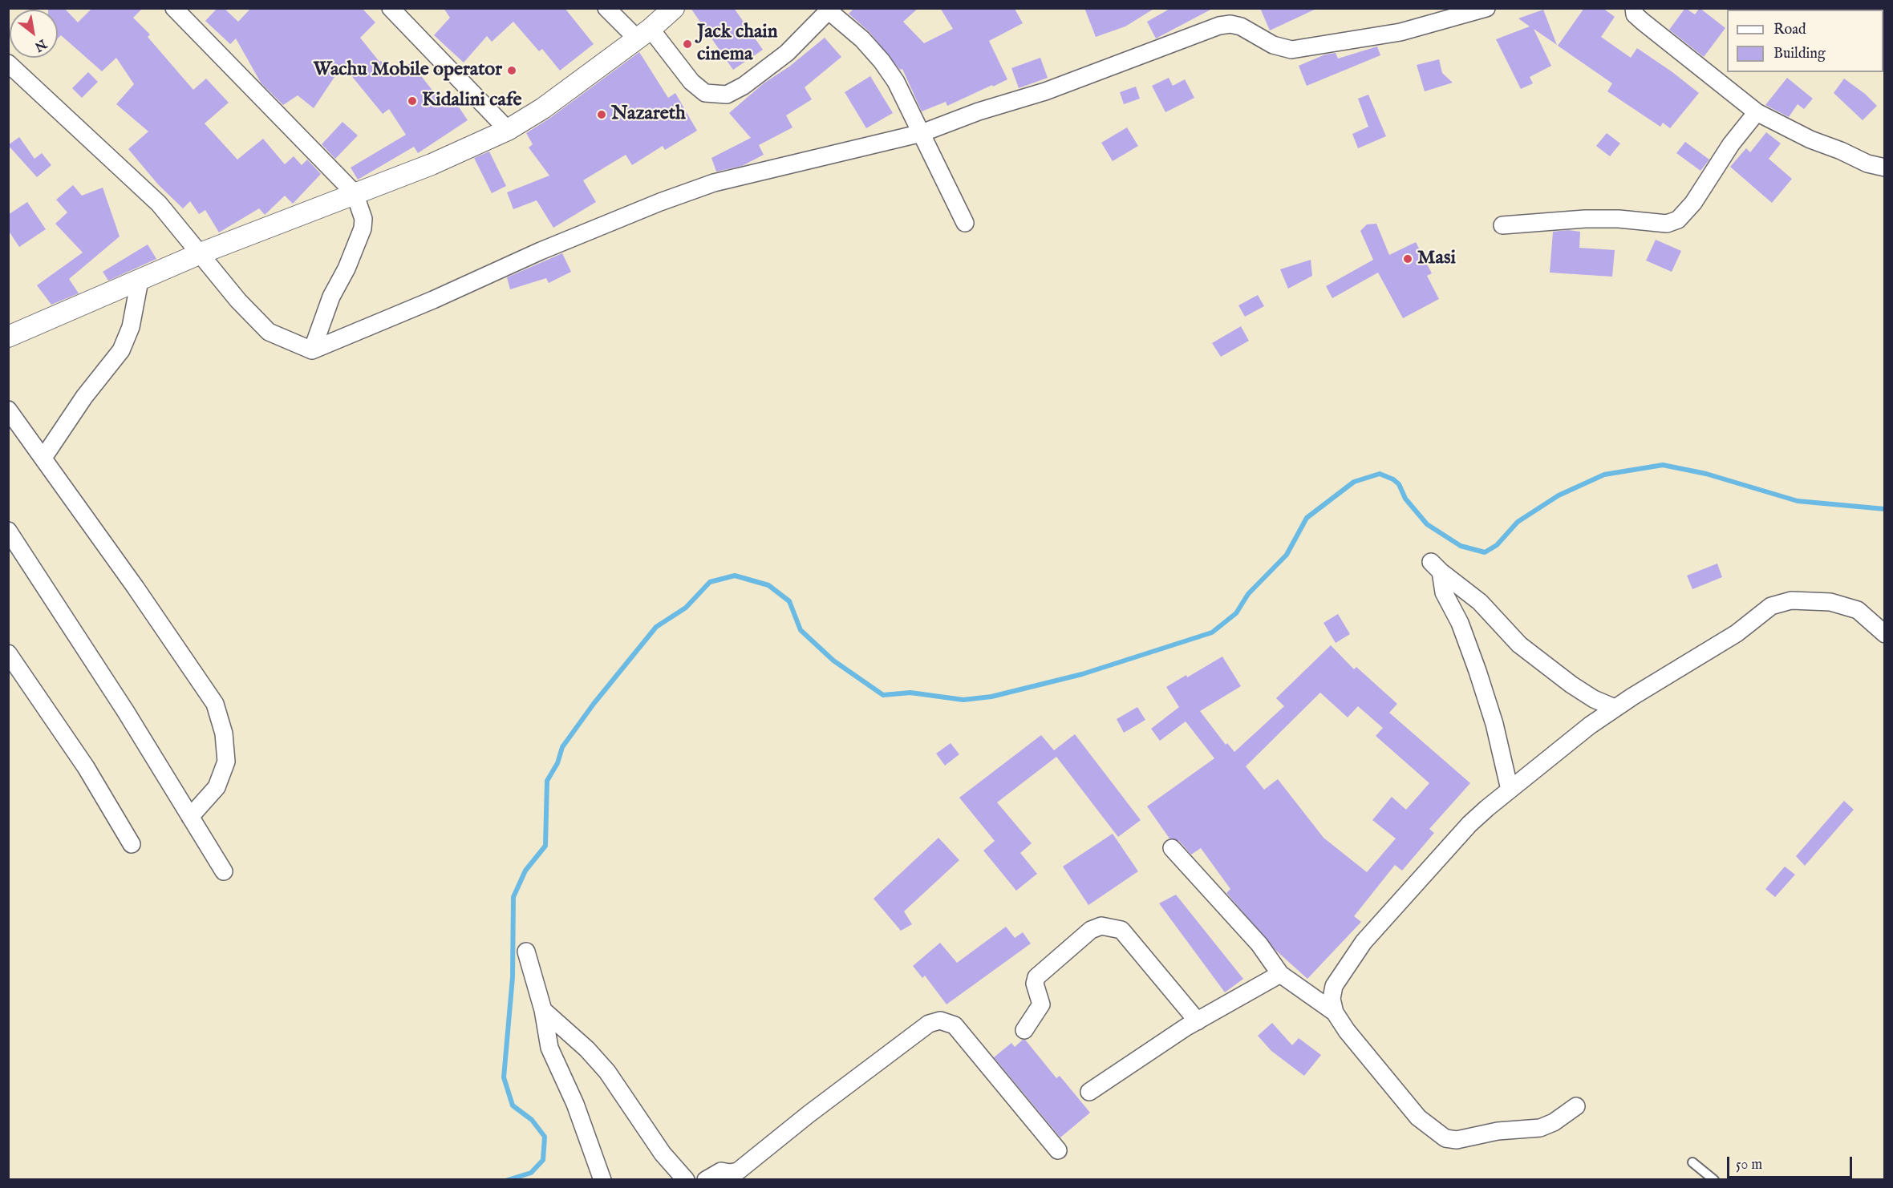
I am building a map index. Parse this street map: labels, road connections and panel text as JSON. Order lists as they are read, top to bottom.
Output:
{
  "places": [
    "Jack chain cinema",
    "Wachu Mobile operator",
    "Kidalini cafe",
    "Nazareth",
    "Masi"
  ],
  "legend": ["Road", "Building"],
  "scale_bar": "50 m",
  "north": "bottom right"
}
